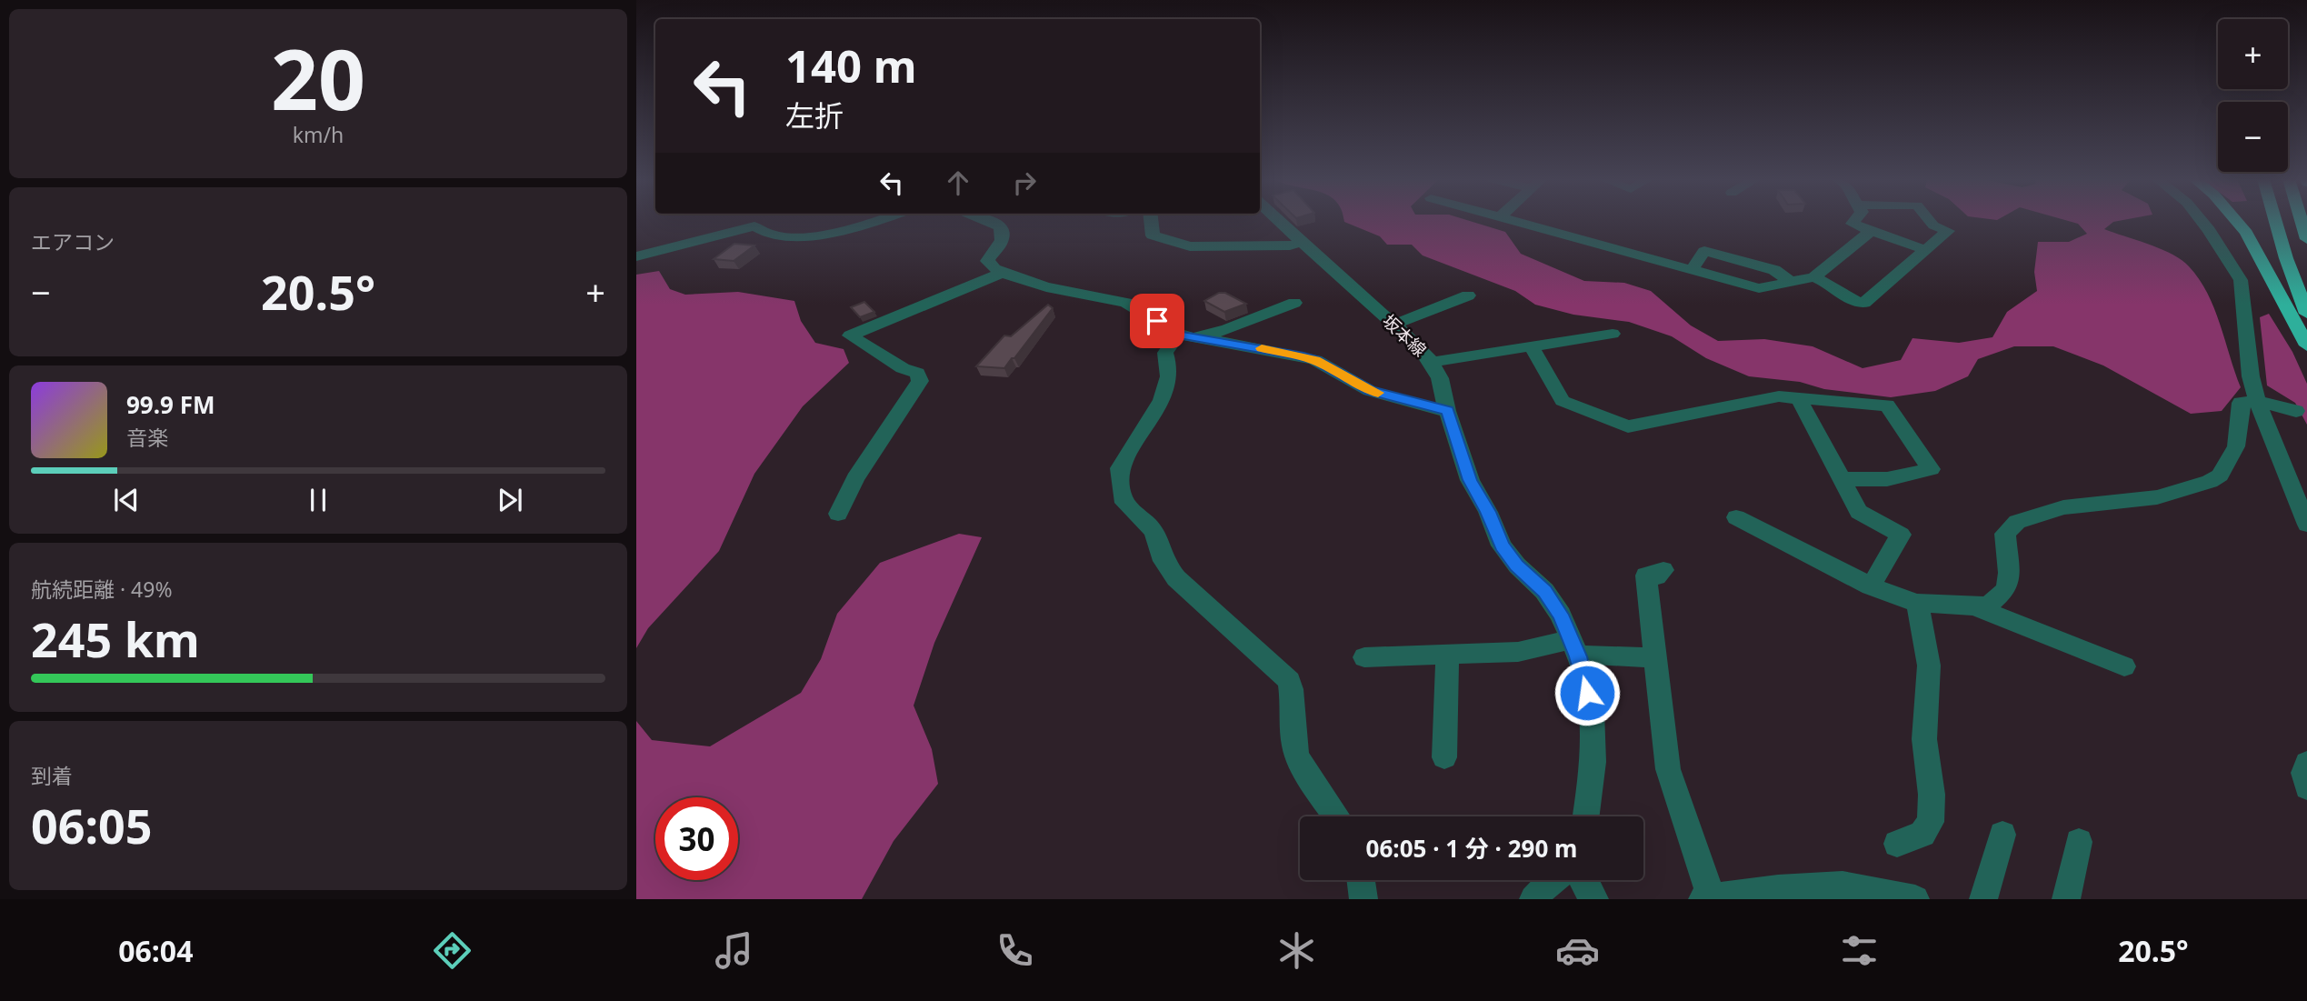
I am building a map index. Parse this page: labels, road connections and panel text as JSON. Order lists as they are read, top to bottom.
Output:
{
  "streets": {
    "street": ["坂本線"]
  },
  "page": {
    "tile": [
      ["20", "km/h"],
      "エアコン",
      ["航続距離 · 49%", "245 km"],
      ["到着", "06:05"]
    ],
    "map_buttons": ["+", "−"],
    "turn": ["140 m", "左折"],
    "heat": ["−", "20.5°", "+"],
    "song": ["99.9 FM", "音楽"],
    "limit": "30",
    "trip": "06:05 · 1 分 · 290 m",
    "tabs": ["06:04", "20.5°"]
  }
}
